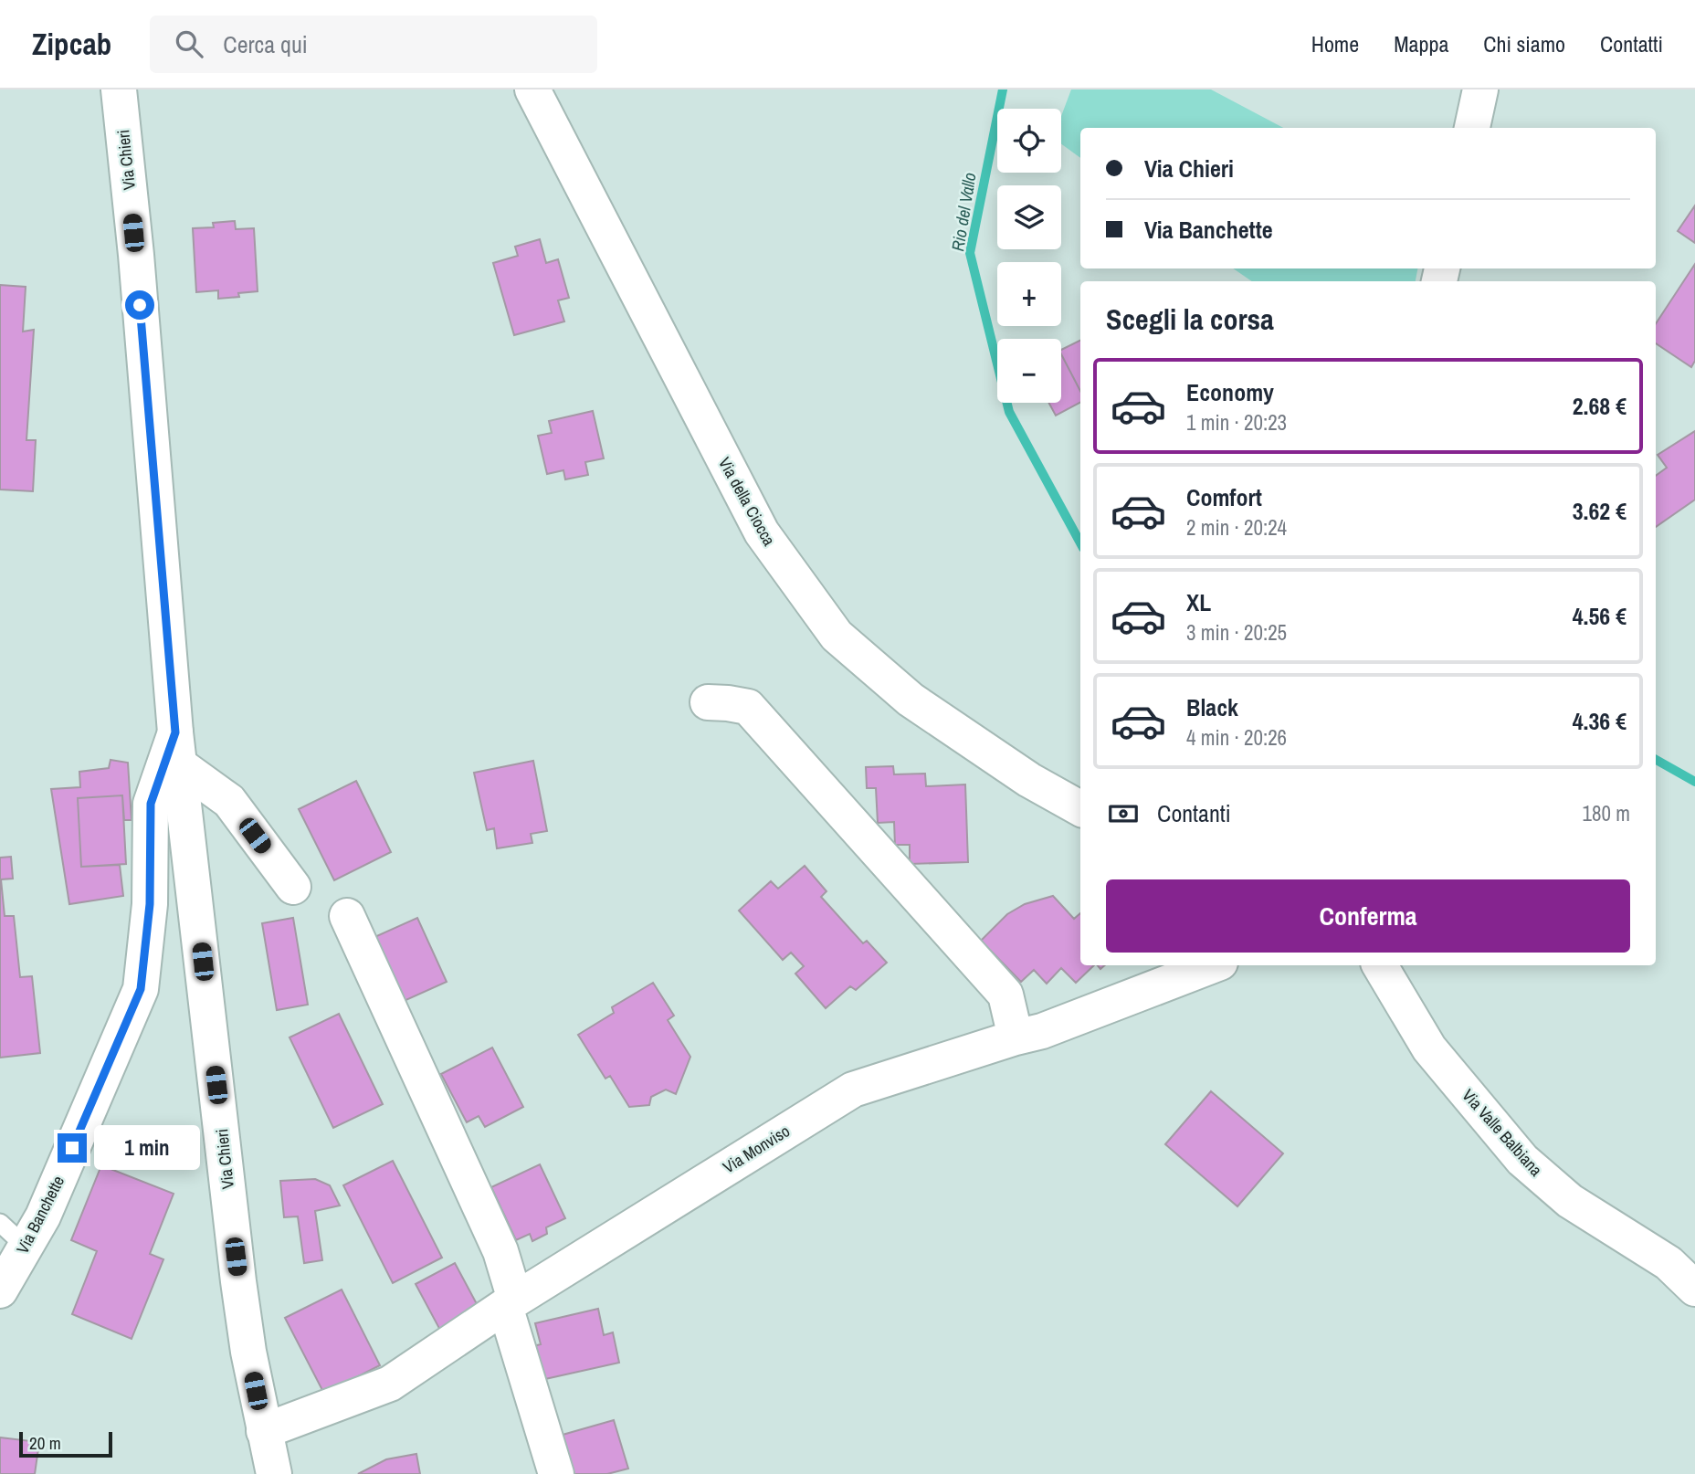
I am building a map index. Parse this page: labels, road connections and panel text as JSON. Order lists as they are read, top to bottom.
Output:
{
  "streets": {
    "street": [
      "Via Chieri",
      "Via della Ciocca",
      "Via Valle Balbiana",
      "Via Monviso",
      "Via Banchette"
    ]
  },
  "crossings": [
    ["Via Chieri", "Via Monviso"],
    ["Via Chieri", "Via Banchette"]
  ],
  "water": ["Rio del Vallo"],
  "scale_bar": "20 m",
  "page": {
    "header": "Zipcab",
    "search": "Cerca qui",
    "nav": [
      "Home",
      "Mappa",
      "Chi siamo",
      "Contatti"
    ],
    "map_buttons": ["+", "−"],
    "banner": ["Via Chieri", "Via Banchette"],
    "heading": "Scegli la corsa",
    "list": [
      {
        "name": "Economy",
        "note": "1 min · 20:23",
        "value": "2.68 €"
      },
      {
        "name": "Comfort",
        "note": "2 min · 20:24",
        "value": "3.62 €"
      },
      {
        "name": "XL",
        "note": "3 min · 20:25",
        "value": "4.56 €"
      },
      {
        "name": "Black",
        "note": "4 min · 20:26",
        "value": "4.36 €"
      }
    ],
    "pay": ["Contanti", "180 m"],
    "buttons": "Conferma",
    "bubble": "1 min",
    "scale": "20 m"
  }
}
